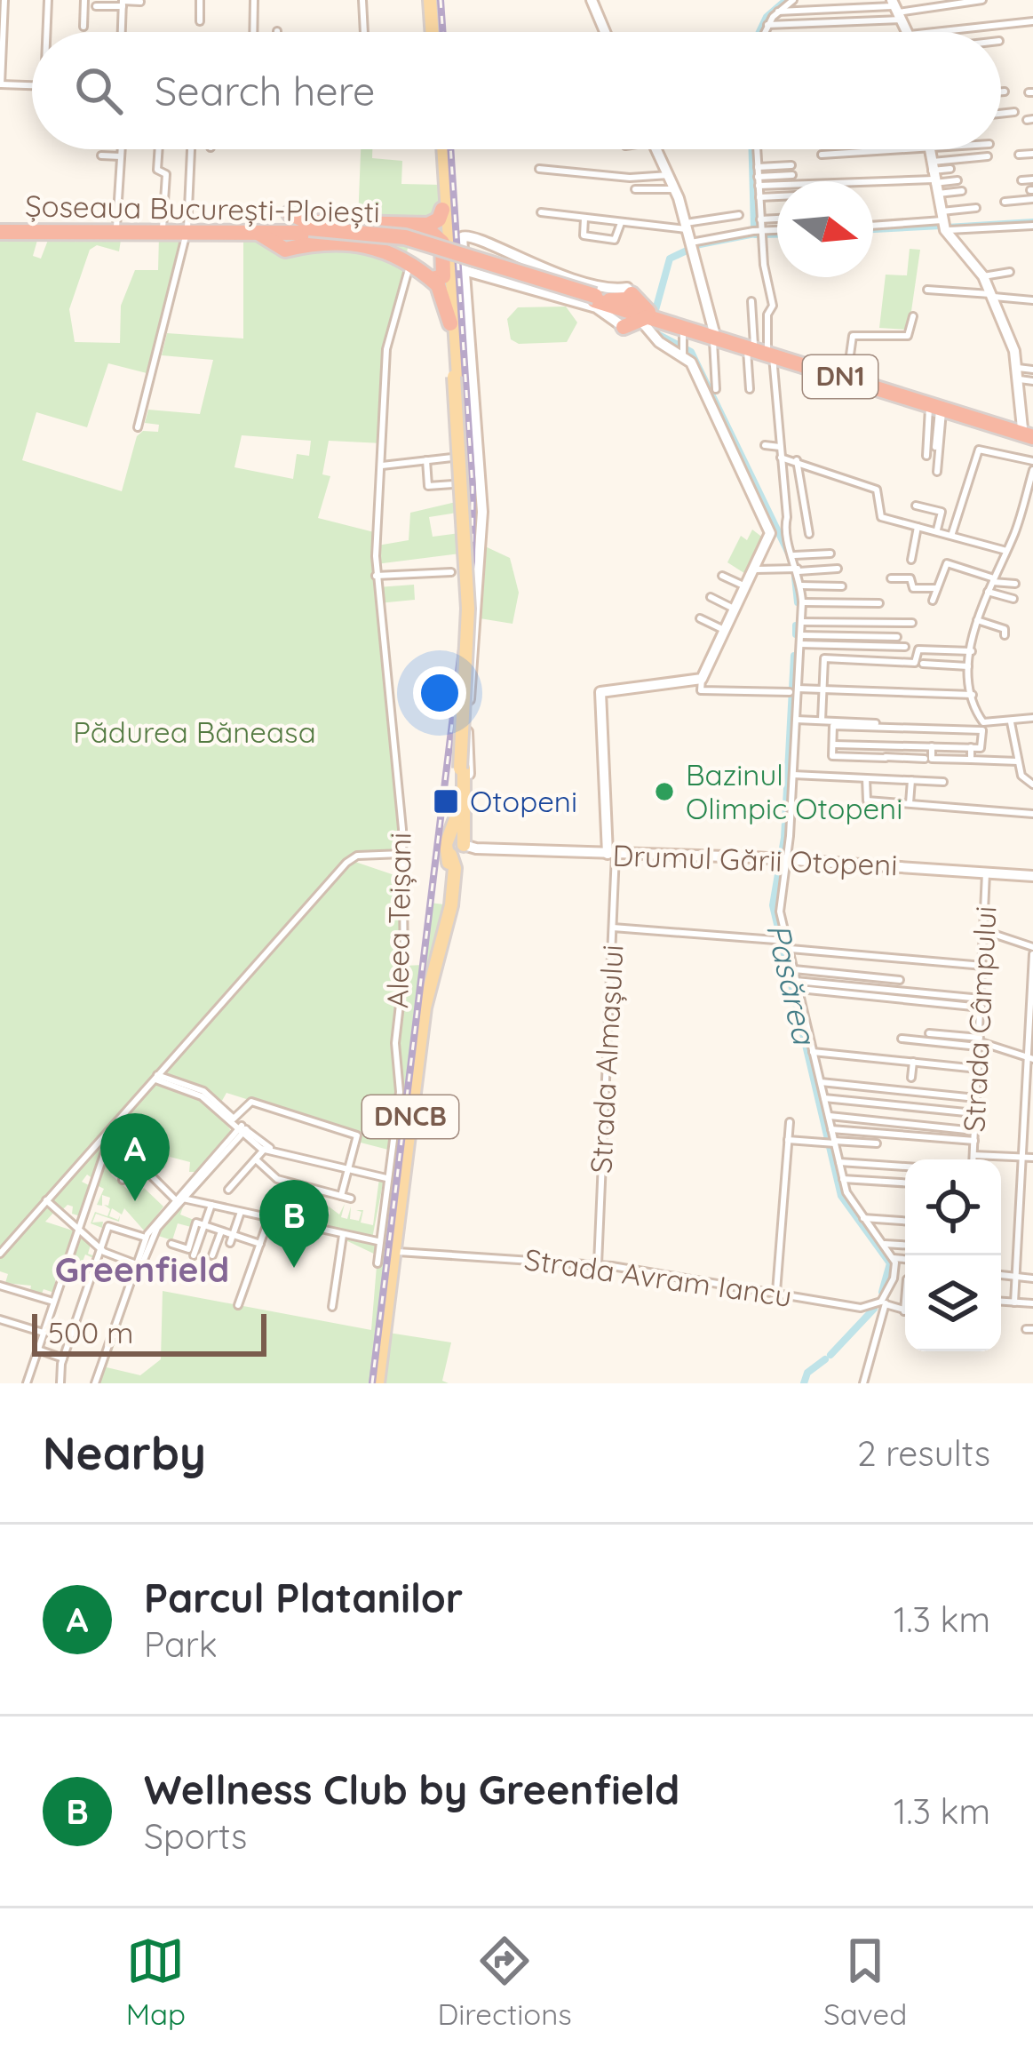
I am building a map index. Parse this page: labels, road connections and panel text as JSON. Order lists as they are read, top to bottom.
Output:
{
  "streets": {
    "highway": ["Șoseaua București-Ploiești", "DN1"],
    "main road": ["DNCB"],
    "street": [
      "Drumul Gării Otopeni",
      "Aleea Teișani",
      "Strada Câmpului",
      "Strada Almașului",
      "Strada Avram Iancu"
    ]
  },
  "crossings": [
    ["Șoseaua București-Ploiești", "DN1"],
    ["Drumul Gării Otopeni", "Strada Câmpului"],
    ["Drumul Gării Otopeni", "Strada Almașului"],
    ["Drumul Gării Otopeni", "DNCB"],
    ["Aleea Teișani", "DNCB"],
    ["Strada Almașului", "Strada Avram Iancu"],
    ["DNCB", "Strada Avram Iancu"]
  ],
  "districts": ["Greenfield"],
  "water": ["Pasărea"],
  "parks": ["Pădurea Băneasa"],
  "places": {
    "other": ["Bazinul Olimpic Otopeni"],
    "transit": ["Otopeni"]
  },
  "scale_bar": "500 m",
  "north": "right",
  "page": {
    "search": "Search here",
    "pins": ["A", "B"],
    "scale": "500 m",
    "heading": ["Nearby", "2 results"],
    "list": [
      {
        "mark": "A",
        "name": "Parcul Platanilor",
        "note": "Park",
        "value": "1.3 km"
      },
      {
        "mark": "B",
        "name": "Wellness Club by Greenfield",
        "note": "Sports",
        "value": "1.3 km"
      }
    ],
    "nav": ["Map", "Directions", "Saved"]
  }
}
